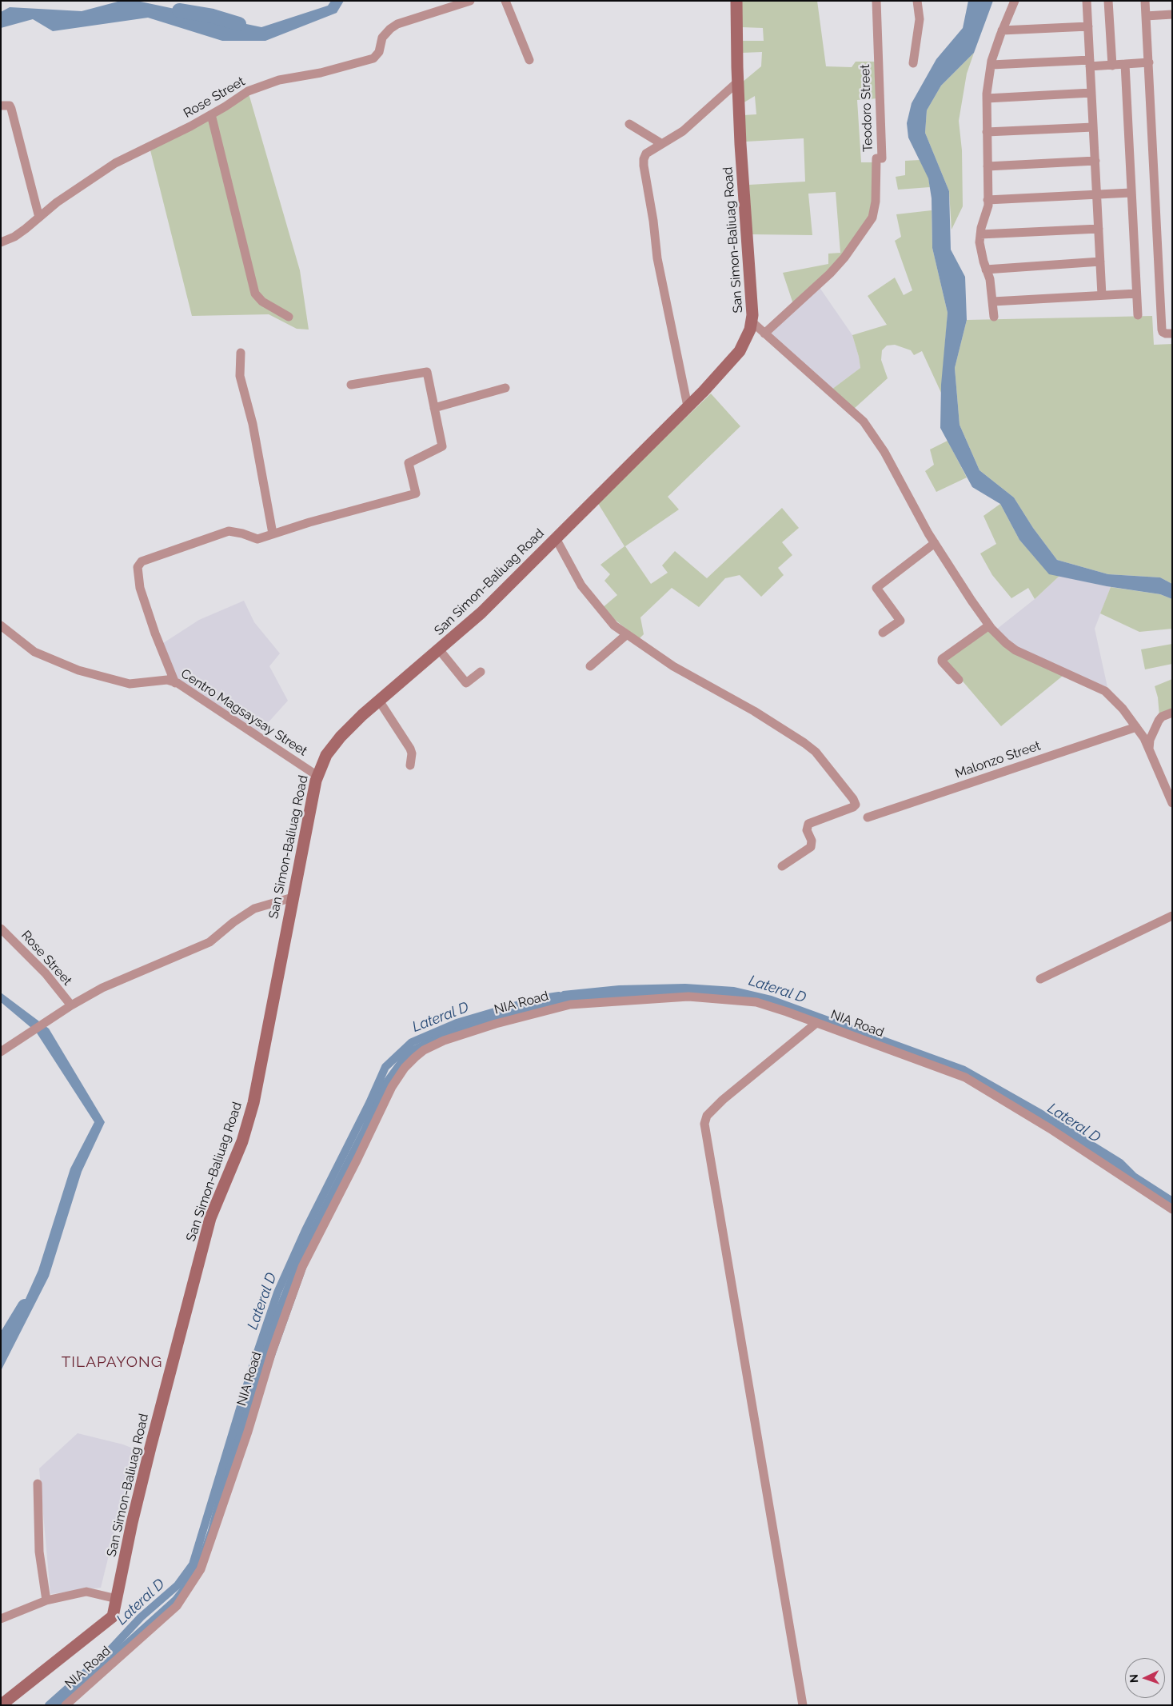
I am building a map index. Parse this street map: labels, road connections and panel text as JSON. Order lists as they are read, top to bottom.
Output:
{
  "streets": {
    "main road": ["San Simon-Baliuag Road"],
    "street": [
      "Rose Street",
      "Teodoro Street",
      "Centro Magsaysay Street",
      "Malonzo Street",
      "NIA Road"
    ]
  },
  "crossings": [
    ["San Simon-Baliuag Road", "Centro Magsaysay Street"]
  ],
  "districts": ["TILAPAYONG"],
  "water": ["Lateral D"],
  "north": "left"
}
